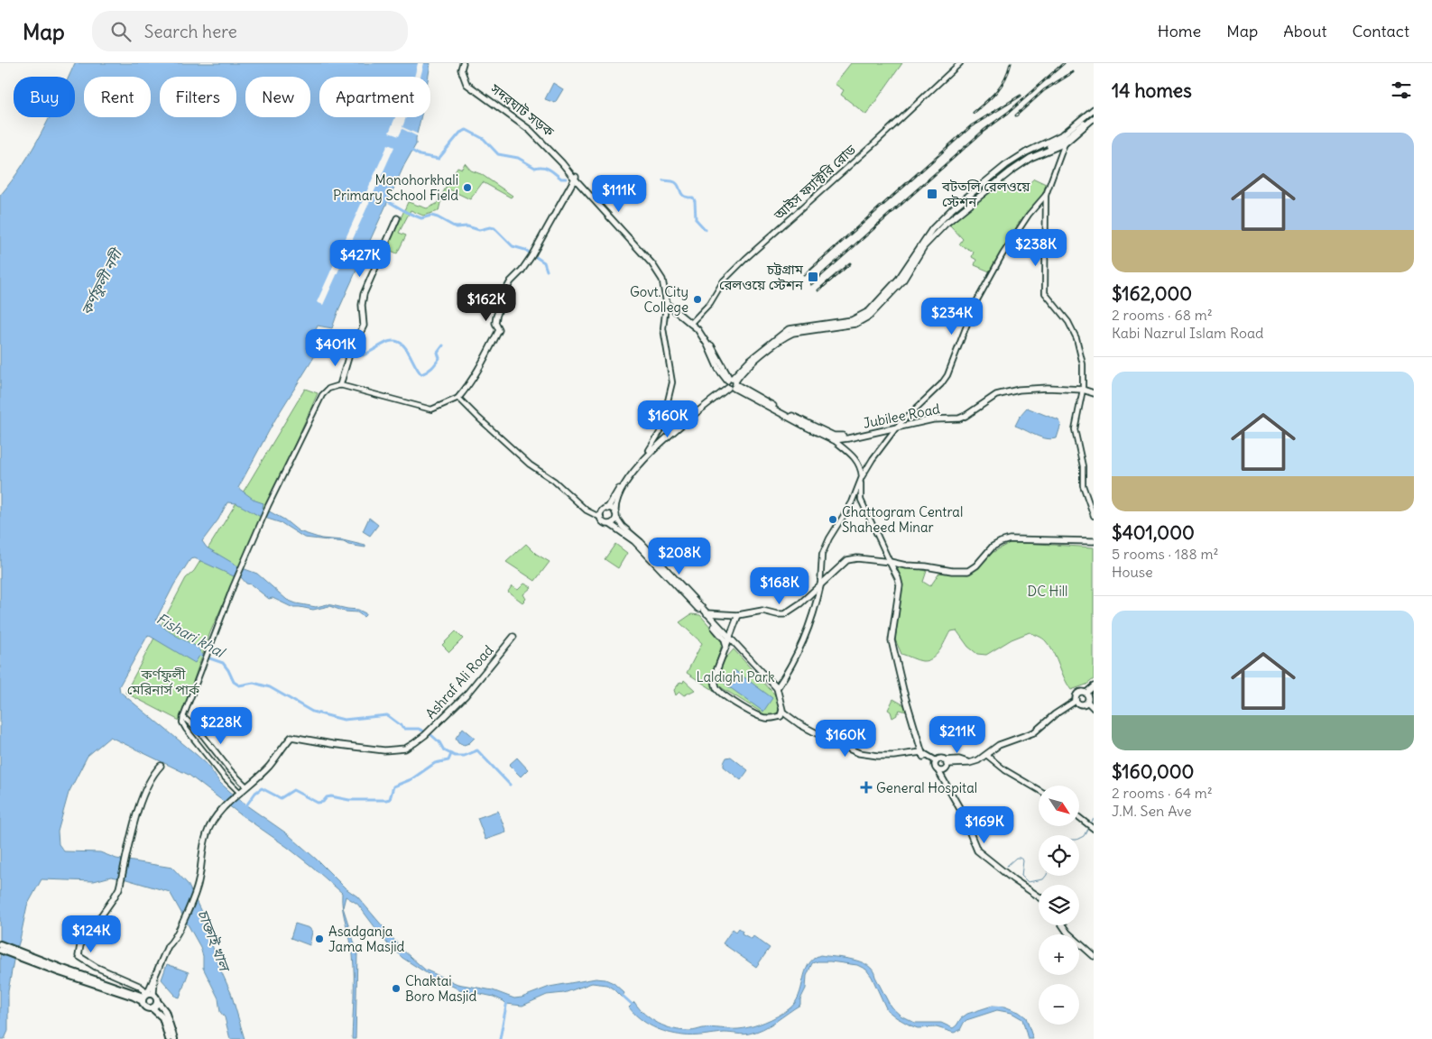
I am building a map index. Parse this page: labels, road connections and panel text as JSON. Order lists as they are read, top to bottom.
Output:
{
  "streets": {
    "main road": ["সদরঘাট সড়ক", "Jubilee Road", "Ashraf Ali Road"],
    "street": ["আইস ফ্যাক্টরি রোড"]
  },
  "water": ["কর্ণফুলী নদী", "Fishari khal", "চাক্তাই খাল"],
  "parks": ["DC Hill", "কর্ণফুলী মেরিনার্স পার্ক", "Laldighi Park"],
  "places": {
    "other": [
      "Monohorkhali Primary School Field",
      "Govt. City College",
      "Chattogram Central Shaheed Minar",
      "Asadganja Jama Masjid",
      "Chaktai Boro Masjid"
    ],
    "transit": ["বটতলি রেলওয়ে স্টেশন", "চট্টগ্রাম রেলওয়ে স্টেশন"],
    "health": ["General Hospital"]
  },
  "north": "bottom right",
  "page": {
    "header": "Map",
    "search": "Search here",
    "nav": [
      "Home",
      "Map",
      "About",
      "Contact"
    ],
    "heading": "14 homes",
    "chip": [
      "Buy",
      "Rent",
      "Filters",
      "New",
      "Apartment"
    ],
    "list": [
      {
        "name": "$162,000",
        "note": "2 rooms · 68 m² · Kabi Nazrul Islam Road"
      },
      {
        "name": "$401,000",
        "note": "5 rooms · 188 m² · House"
      },
      {
        "name": "$160,000",
        "note": "2 rooms · 64 m² · J.M. Sen Ave"
      }
    ],
    "price": [
      "$111K",
      "$238K",
      "$427K",
      "$162K",
      "$234K",
      "$401K",
      "$160K",
      "$208K",
      "$168K",
      "$228K",
      "$211K",
      "$160K",
      "$169K",
      "$124K"
    ],
    "map_buttons": ["+", "−"]
  }
}
